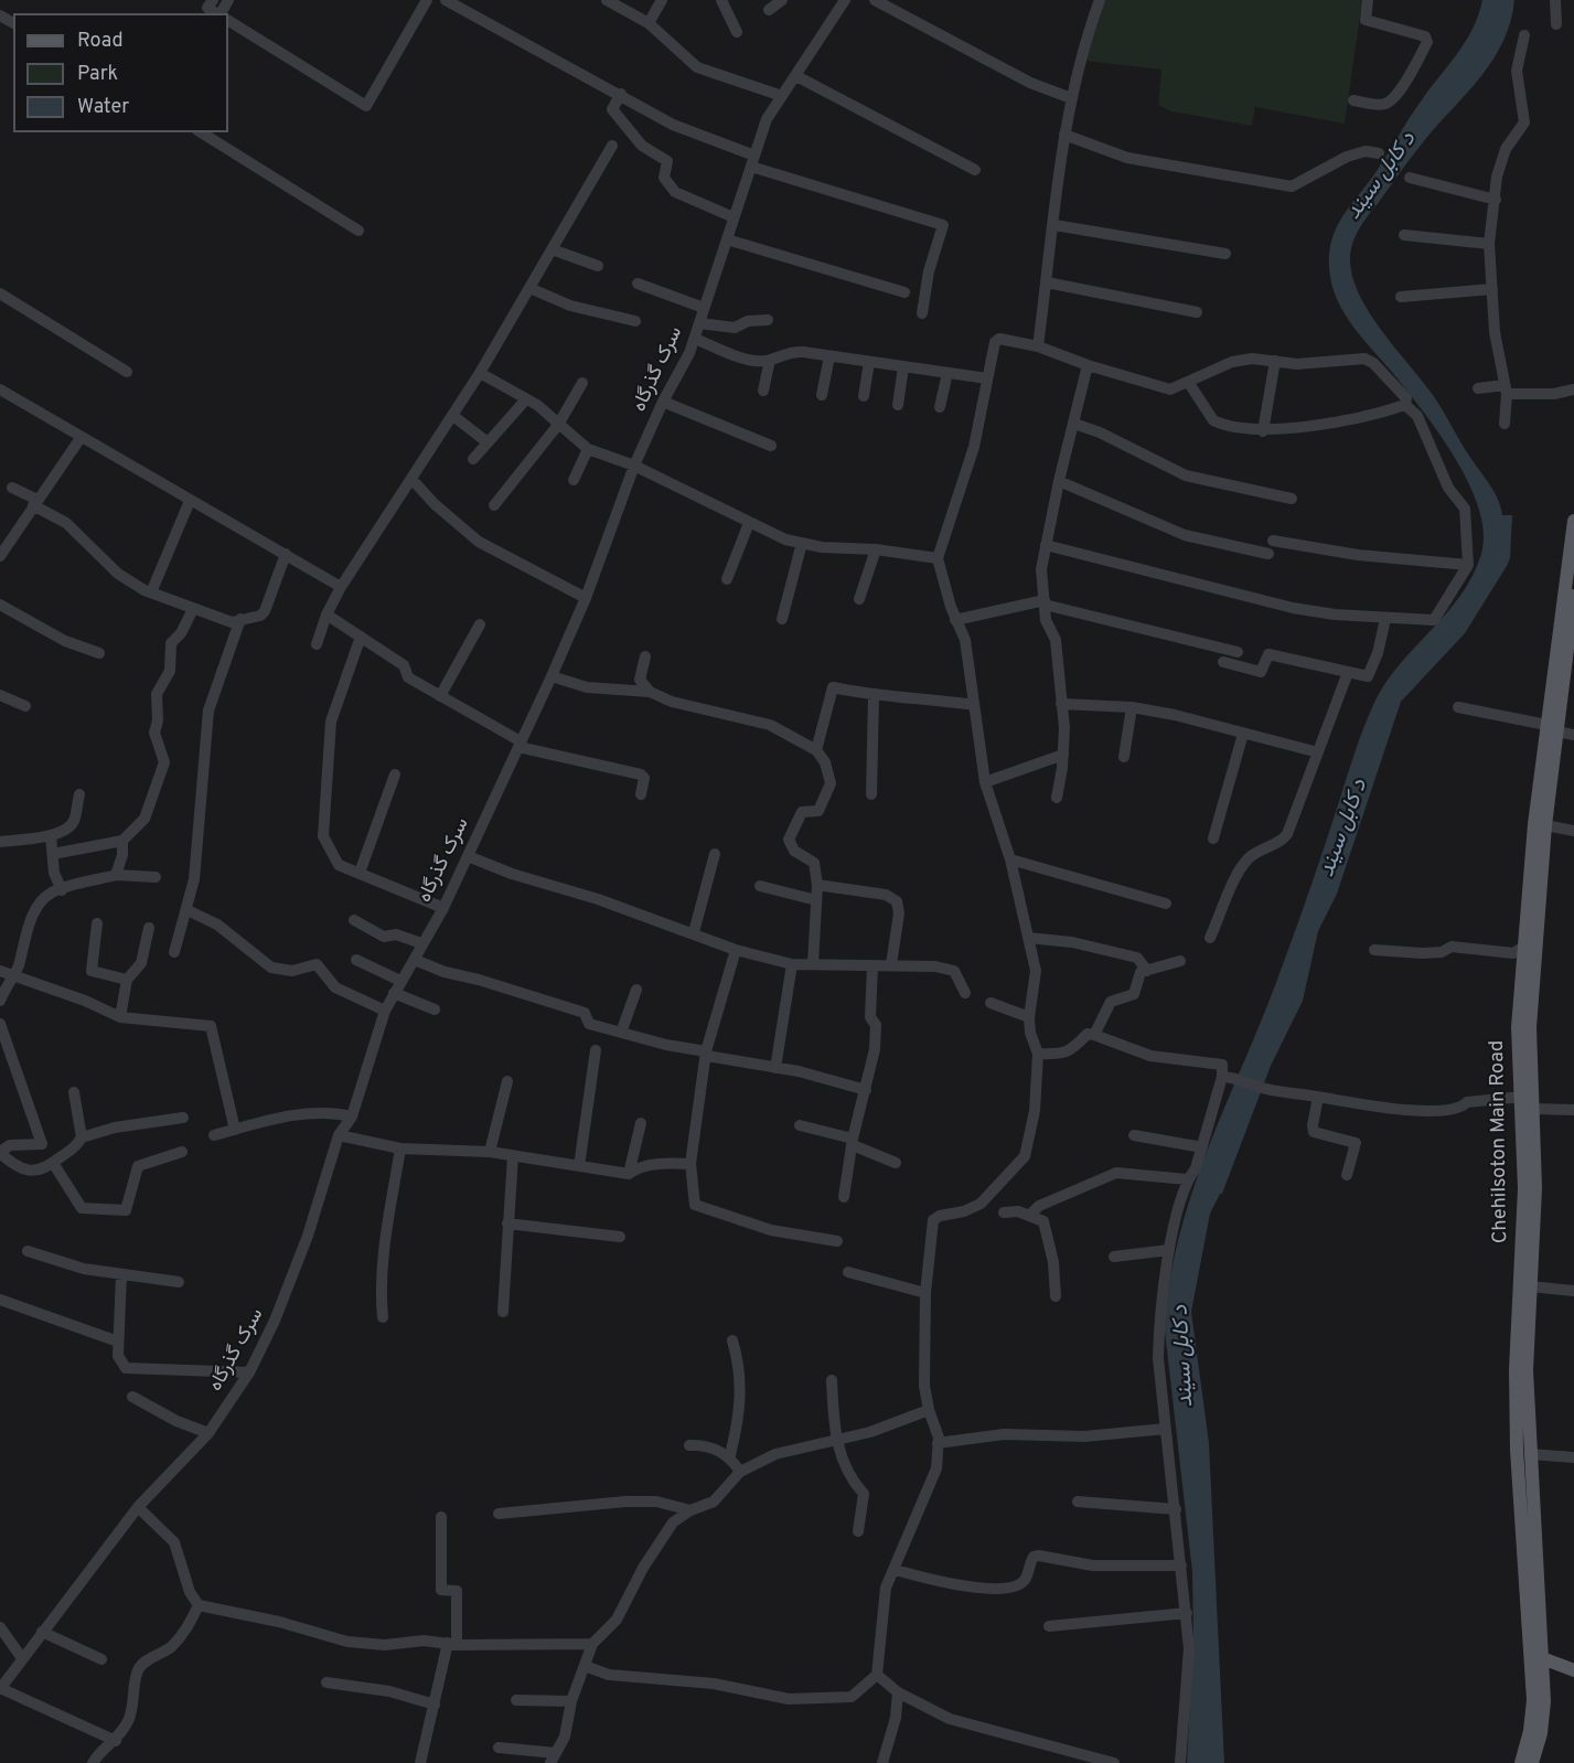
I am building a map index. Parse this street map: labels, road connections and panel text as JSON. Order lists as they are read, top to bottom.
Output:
{
  "streets": {
    "main road": ["Chehilsoton Main Road"],
    "street": ["سرک گذرگاه"]
  },
  "water": ["د کابل سيند"],
  "legend": ["Road", "Park", "Water"]
}
